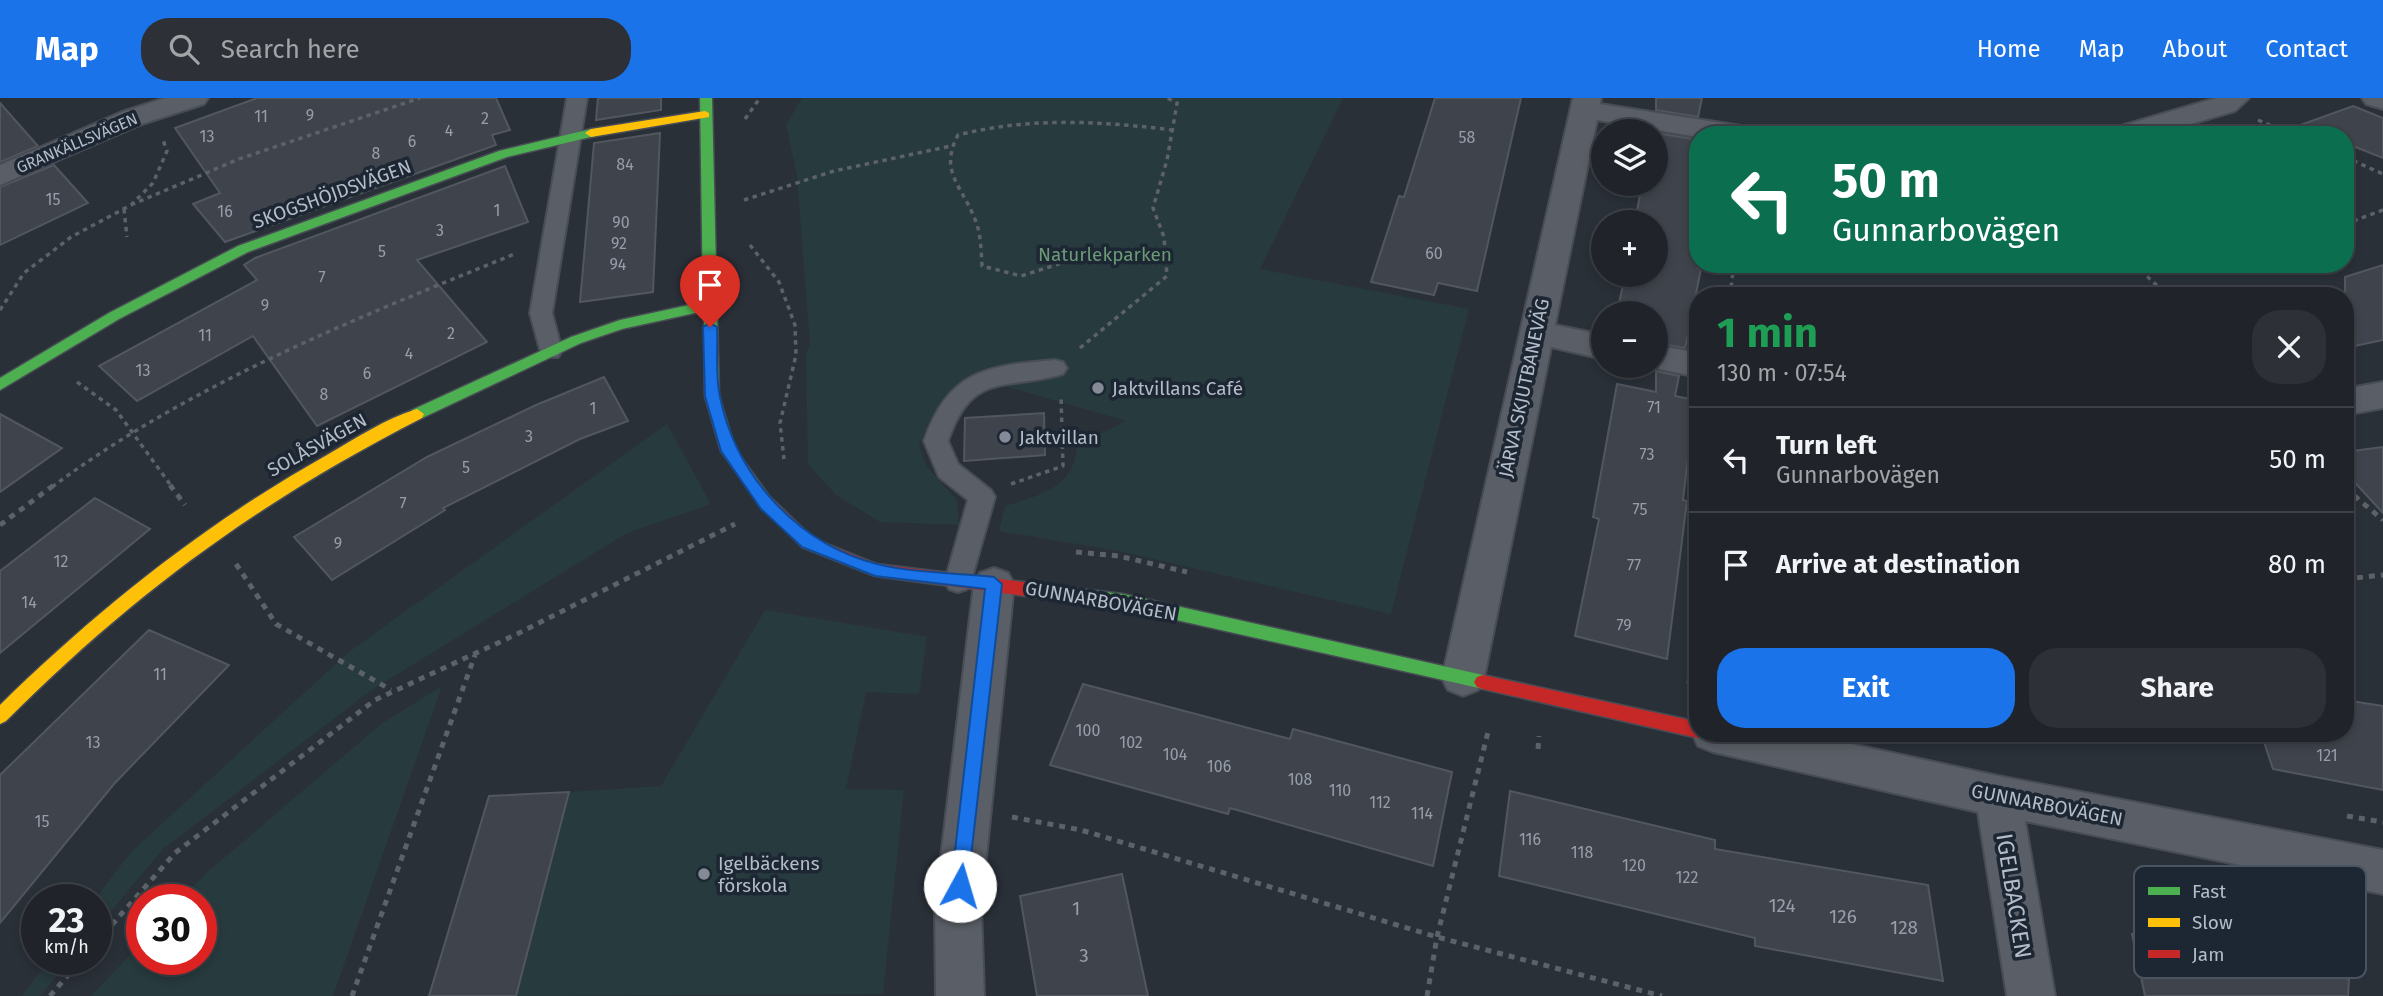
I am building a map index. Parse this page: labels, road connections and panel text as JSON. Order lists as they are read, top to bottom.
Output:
{
  "streets": {
    "street": [
      "GRANKÄLLSVÄGEN",
      "SKOGSHÖJDSVÄGEN",
      "JÄRVA SKJUTBANEVÄG",
      "SOLÅSVÄGEN",
      "GUNNARBOVÄGEN",
      "IGELBACKEN"
    ]
  },
  "crossings": [
    ["SKOGSHÖJDSVÄGEN", "GUNNARBOVÄGEN"],
    ["JÄRVA SKJUTBANEVÄG", "GUNNARBOVÄGEN"],
    ["SOLÅSVÄGEN", "GUNNARBOVÄGEN"],
    ["GUNNARBOVÄGEN", "IGELBACKEN"]
  ],
  "parks": ["Naturlekparken"],
  "places": ["Jaktvillans Café", "Jaktvillan", "Igelbäckens förskola"],
  "house_numbers": [
    "9",
    "11",
    "2",
    "4",
    "13",
    "58",
    "6",
    "8",
    "84",
    "15",
    "1",
    "16",
    "90",
    "3",
    "92",
    "5",
    "60",
    "94",
    "7",
    "9",
    "2",
    "11",
    "4",
    "13",
    "6",
    "8",
    "71",
    "1",
    "3",
    "73",
    "5",
    "7",
    "75",
    "9",
    "12",
    "77",
    "14",
    "79",
    "11",
    "100",
    "13",
    "102",
    "104",
    "121",
    "106",
    "108",
    "110",
    "112",
    "114",
    "15",
    "116",
    "118",
    "120",
    "122",
    "124",
    "1",
    "126",
    "128",
    "3"
  ],
  "legend": ["Fast", "Slow", "Jam"],
  "page": {
    "header": "Map",
    "search": "Search here",
    "nav": [
      "Home",
      "Map",
      "About",
      "Contact"
    ],
    "map_buttons": ["+", "−"],
    "turn": ["50 m", "Gunnarbovägen"],
    "heading": ["1 min", "130 m · 07:54"],
    "list": [
      {
        "name": "Turn left",
        "note": "Gunnarbovägen",
        "value": "50 m"
      },
      {
        "name": "Arrive at destination",
        "value": "80 m"
      }
    ],
    "buttons": ["Exit", "Share"],
    "speed": "23 km/h",
    "limit": "30"
  }
}
